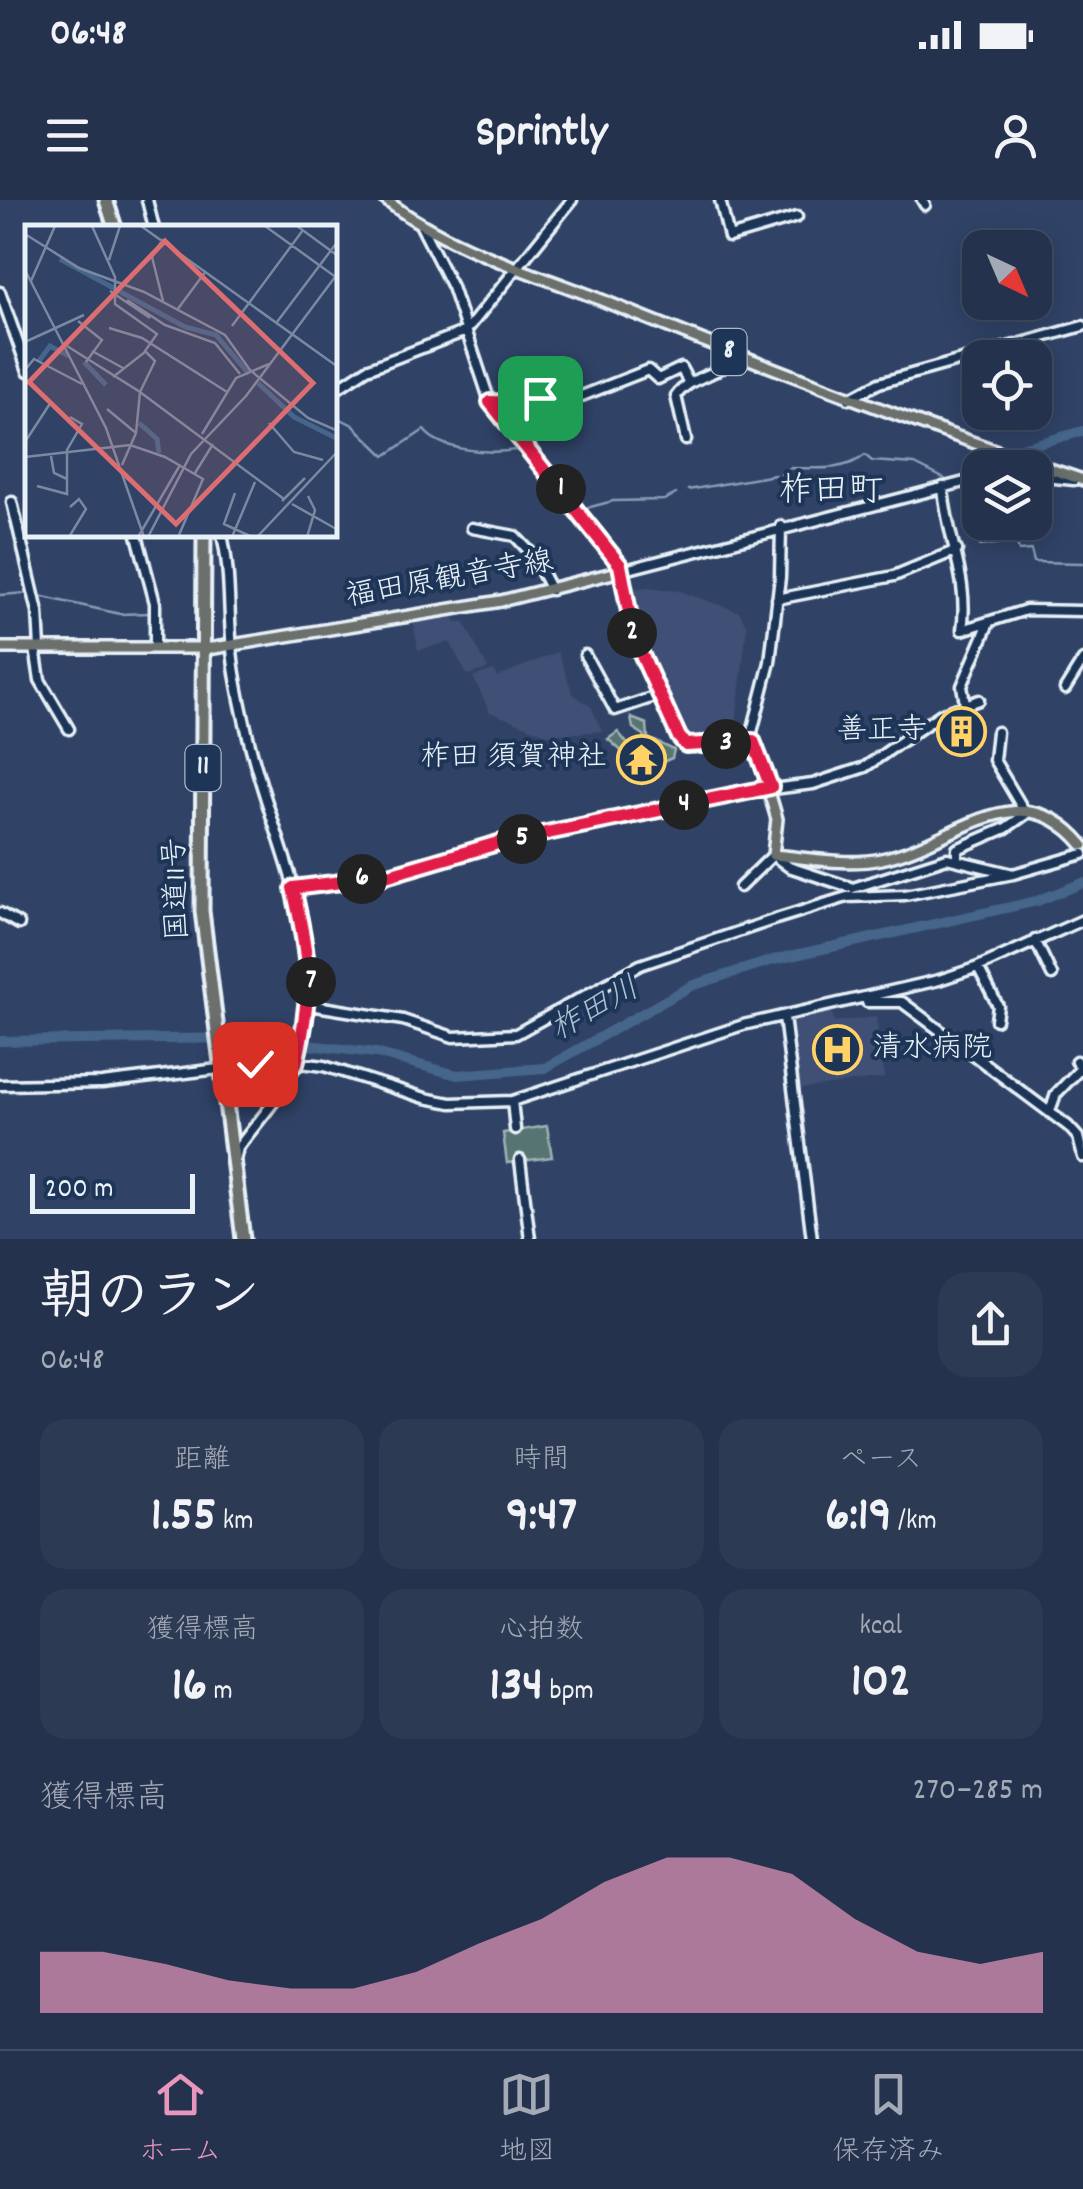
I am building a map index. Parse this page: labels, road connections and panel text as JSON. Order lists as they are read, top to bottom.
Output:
{
  "streets": {
    "highway": ["11", "国道11号"],
    "main road": ["8", "福田原観音寺線"]
  },
  "crossings": [
    ["福田原観音寺線", "国道11号"]
  ],
  "districts": ["柞田町"],
  "water": ["柞田川"],
  "places": {
    "building": ["善正寺"],
    "temple": ["柞田 須賀神社"],
    "hospital": ["清水病院"]
  },
  "scale_bar": "200 m",
  "north": "bottom right",
  "page": {
    "status": "06:48",
    "header": "Sprintly",
    "pins": [
      "1",
      "2",
      "3",
      "4",
      "5",
      "6",
      "7"
    ],
    "scale": "200 m",
    "heading": ["朝のラン", "06:48"],
    "stats": [
      ["距離", "1.55 km"],
      ["時間", "9:47"],
      ["ペース", "6:19 /km"],
      ["獲得標高", "16 m"],
      ["心拍数", "134 bpm"],
      ["kcal", "102"]
    ],
    "chart": ["獲得標高", "270–285 m"],
    "tabs": ["ホーム", "地図", "保存済み"]
  }
}
